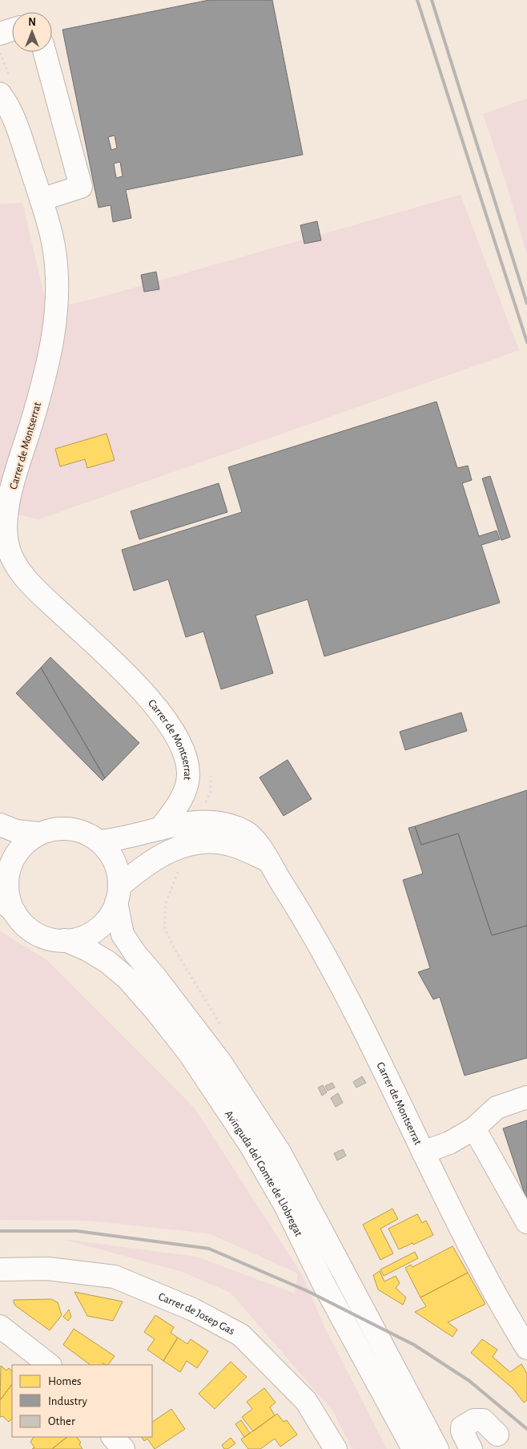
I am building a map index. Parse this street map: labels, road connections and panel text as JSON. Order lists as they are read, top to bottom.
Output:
{
  "streets": {
    "main road": ["Carrer de Montserrat", "Avinguda del Comte de Llobregat", "Carrer de Josep Gas"]
  },
  "crossings": [
    ["Carrer de Montserrat", "Avinguda del Comte de Llobregat"]
  ],
  "legend": ["Homes", "Industry", "Other"],
  "north": "top"
}
